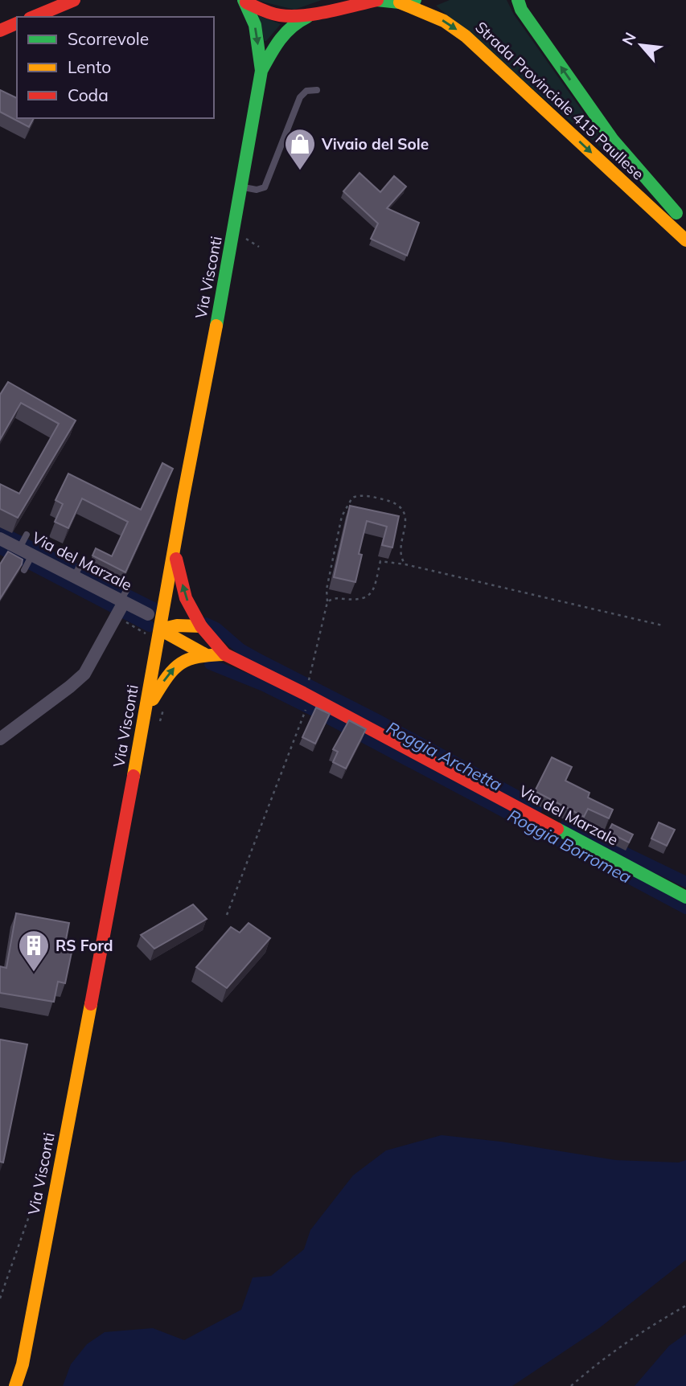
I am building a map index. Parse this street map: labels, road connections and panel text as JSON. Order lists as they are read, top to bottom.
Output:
{
  "streets": {
    "main road": ["Strada Provinciale 415 Paullese", "Via Visconti", "Via del Marzale"]
  },
  "crossings": [
    ["Via Visconti", "Via del Marzale"]
  ],
  "water": ["Roggia Archetta", "Roggia Borromea"],
  "places": {
    "shop": ["Vivaio del Sole"],
    "building": ["RS Ford"]
  },
  "legend": ["Scorrevole", "Lento", "Coda"],
  "north": "top left"
}
